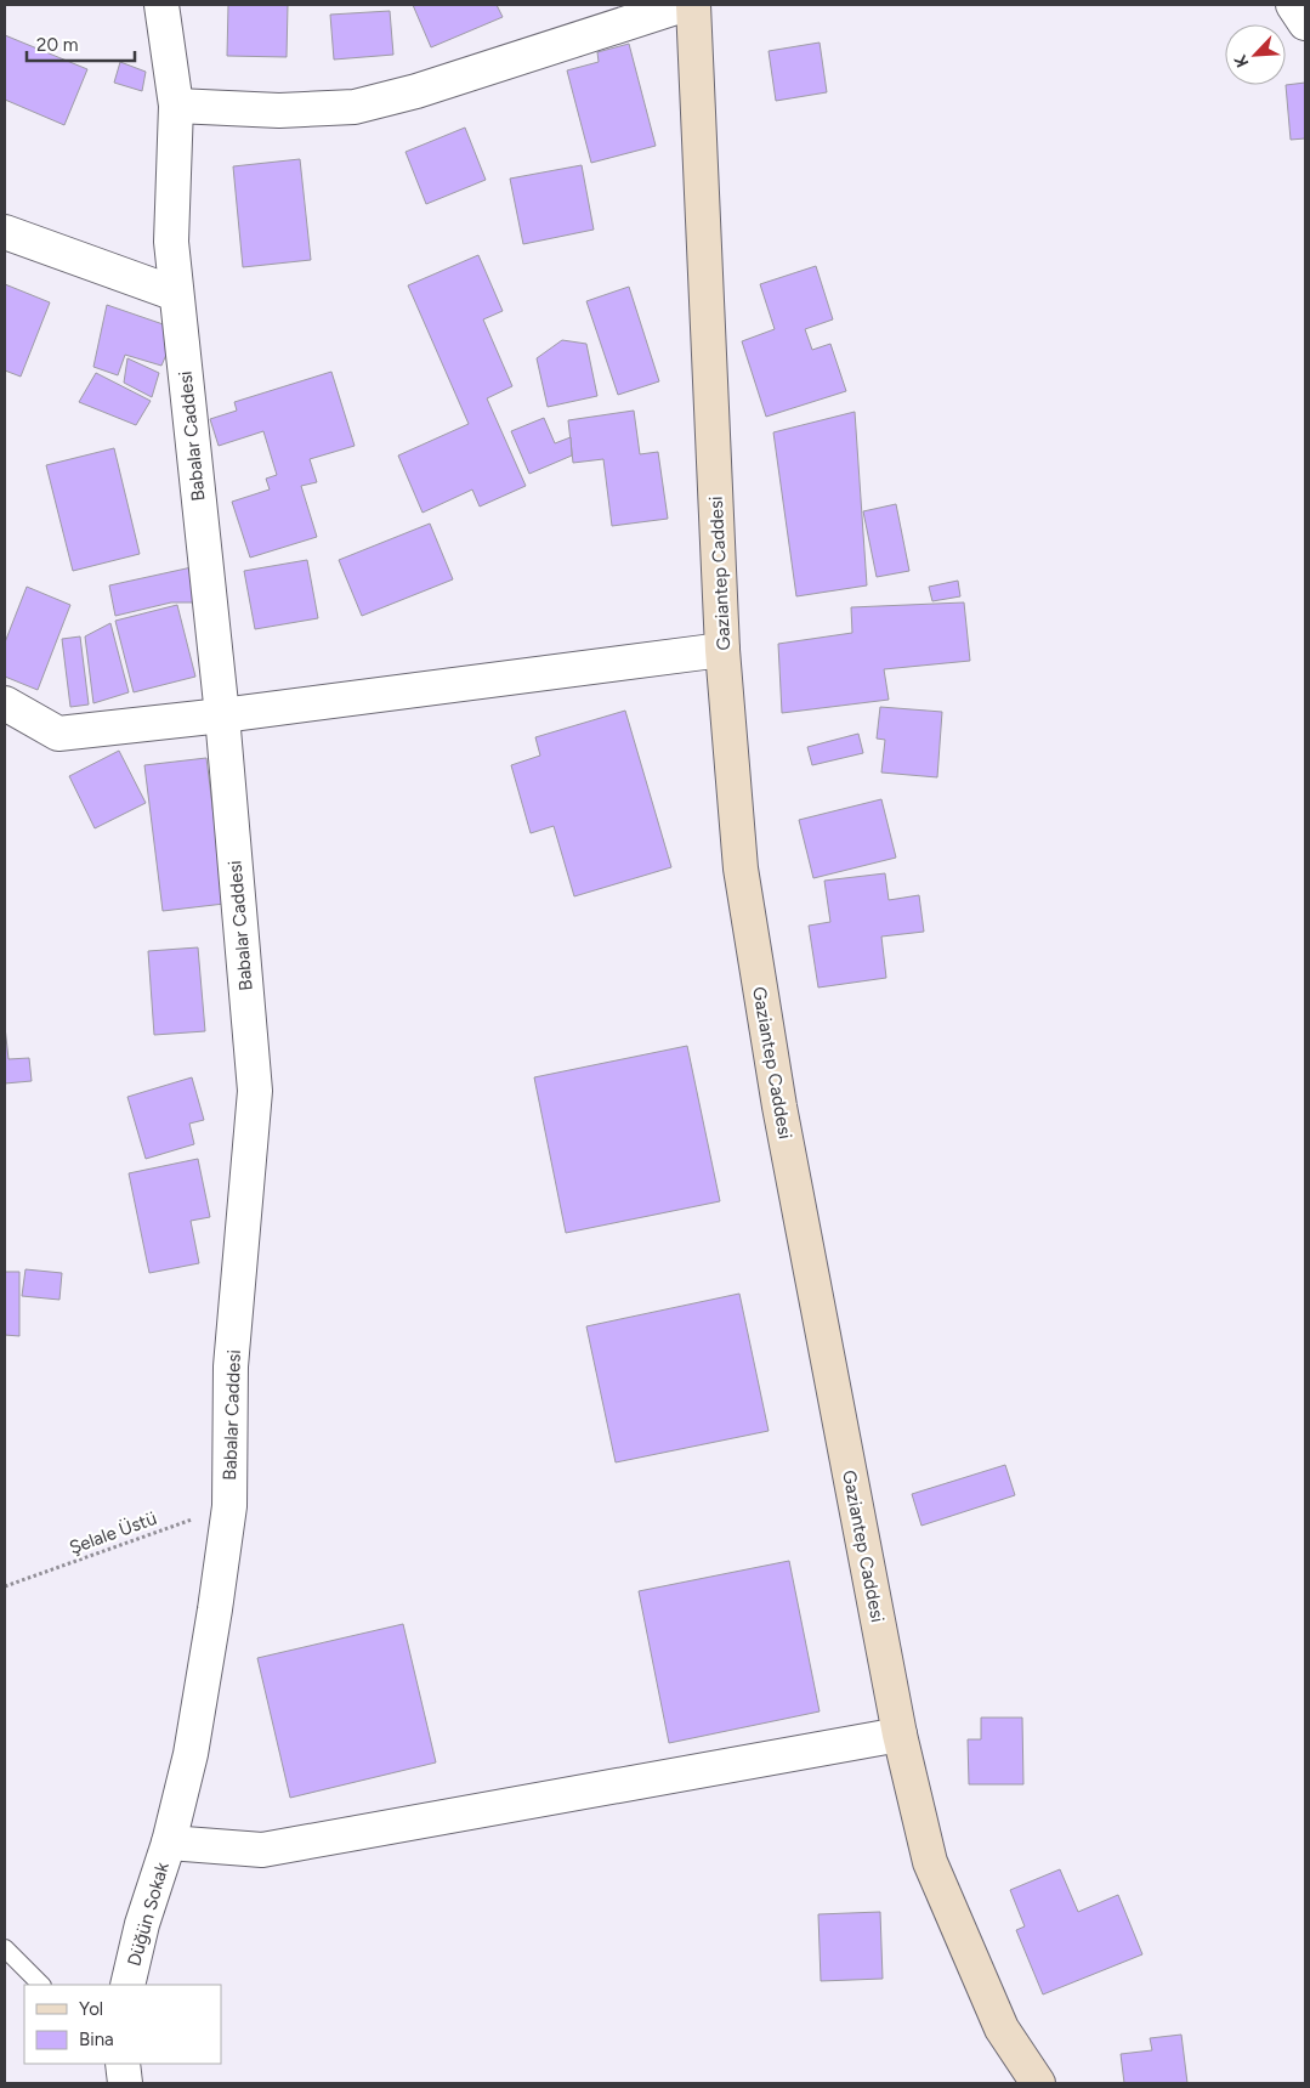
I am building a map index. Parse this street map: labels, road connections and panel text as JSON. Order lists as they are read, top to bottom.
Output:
{
  "streets": {
    "main road": ["Gaziantep Caddesi"],
    "street": ["Babalar Caddesi", "Düğün Sokak"],
    "path": ["Şelale Üstü"]
  },
  "crossings": [
    ["Babalar Caddesi", "Şelale Üstü"],
    ["Babalar Caddesi", "Düğün Sokak"]
  ],
  "legend": ["Yol", "Bina"],
  "scale_bar": "20 m",
  "north": "bottom left"
}
